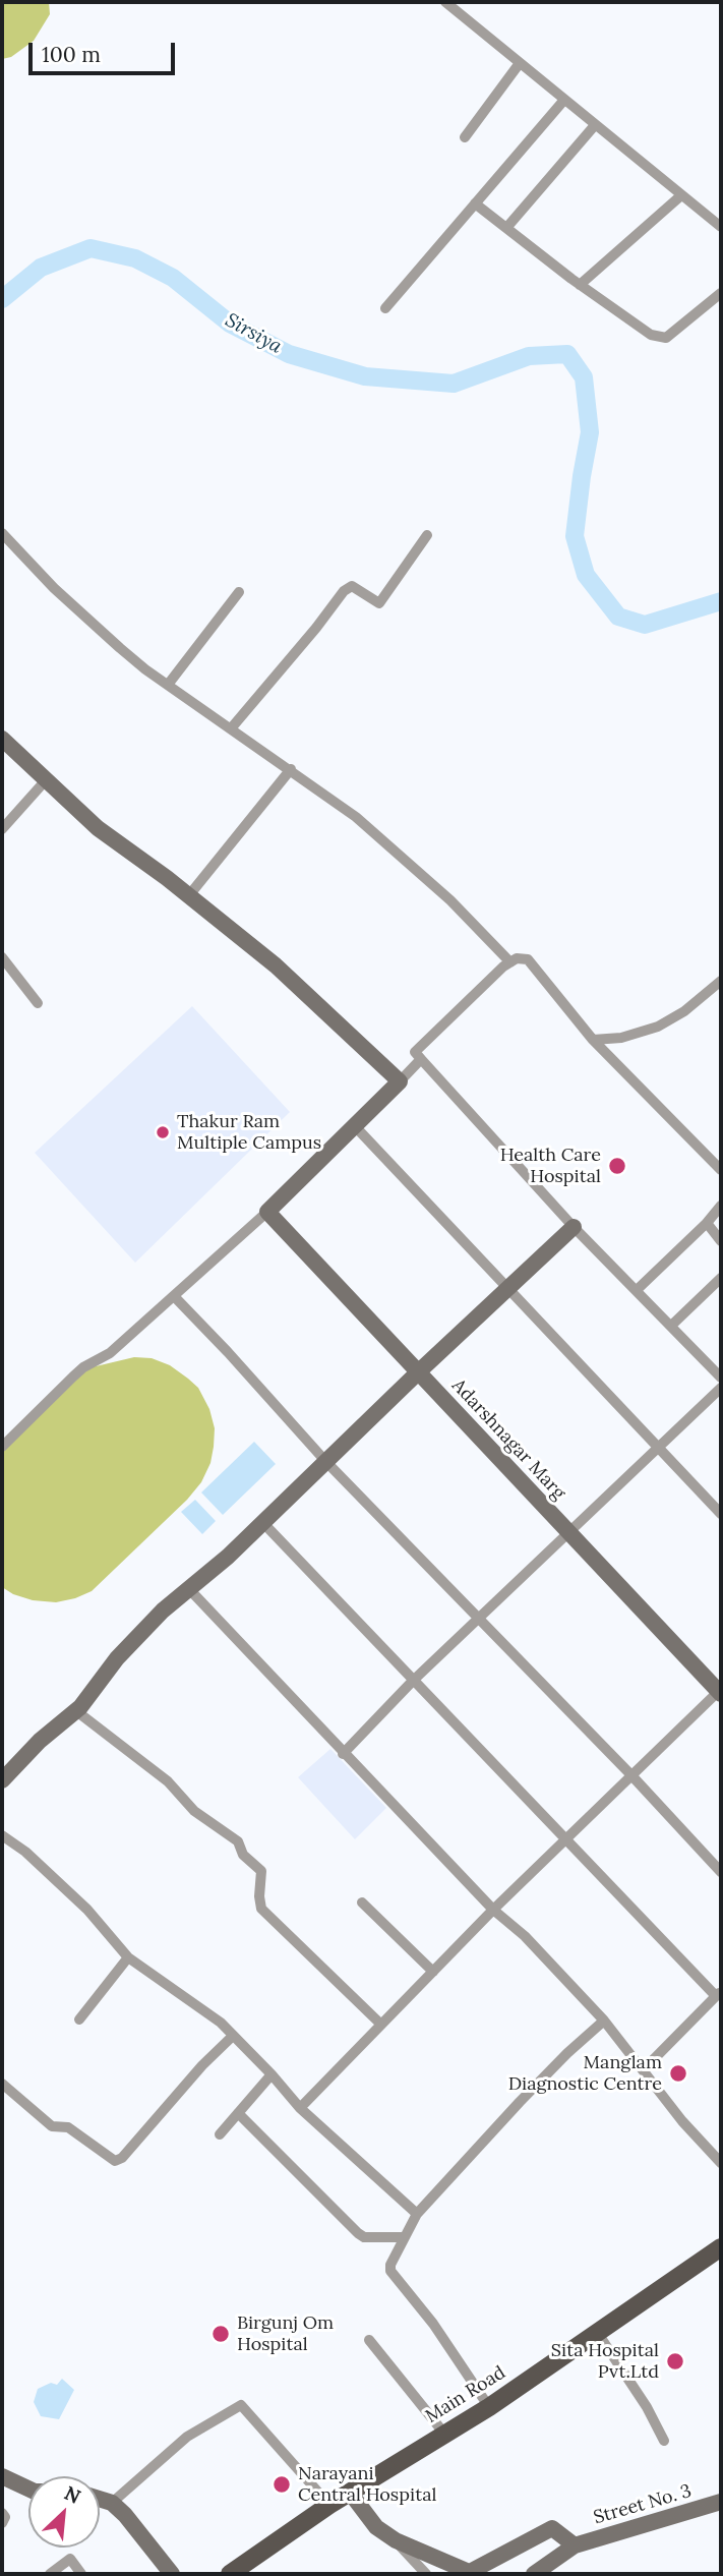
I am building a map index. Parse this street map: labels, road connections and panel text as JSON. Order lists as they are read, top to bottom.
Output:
{
  "streets": {
    "main road": ["Main Road"],
    "street": ["Adarshnagar Marg", "Street No. 3"]
  },
  "water": ["Sirsiya"],
  "places": [
    "Thakur Ram Multiple Campus",
    "Health Care Hospital",
    "Manglam Diagnostic Centre",
    "Birgunj Om Hospital",
    "Sita Hospital Pvt.Ltd",
    "Narayani Central Hospital"
  ],
  "scale_bar": "100 m",
  "north": "top right"
}
